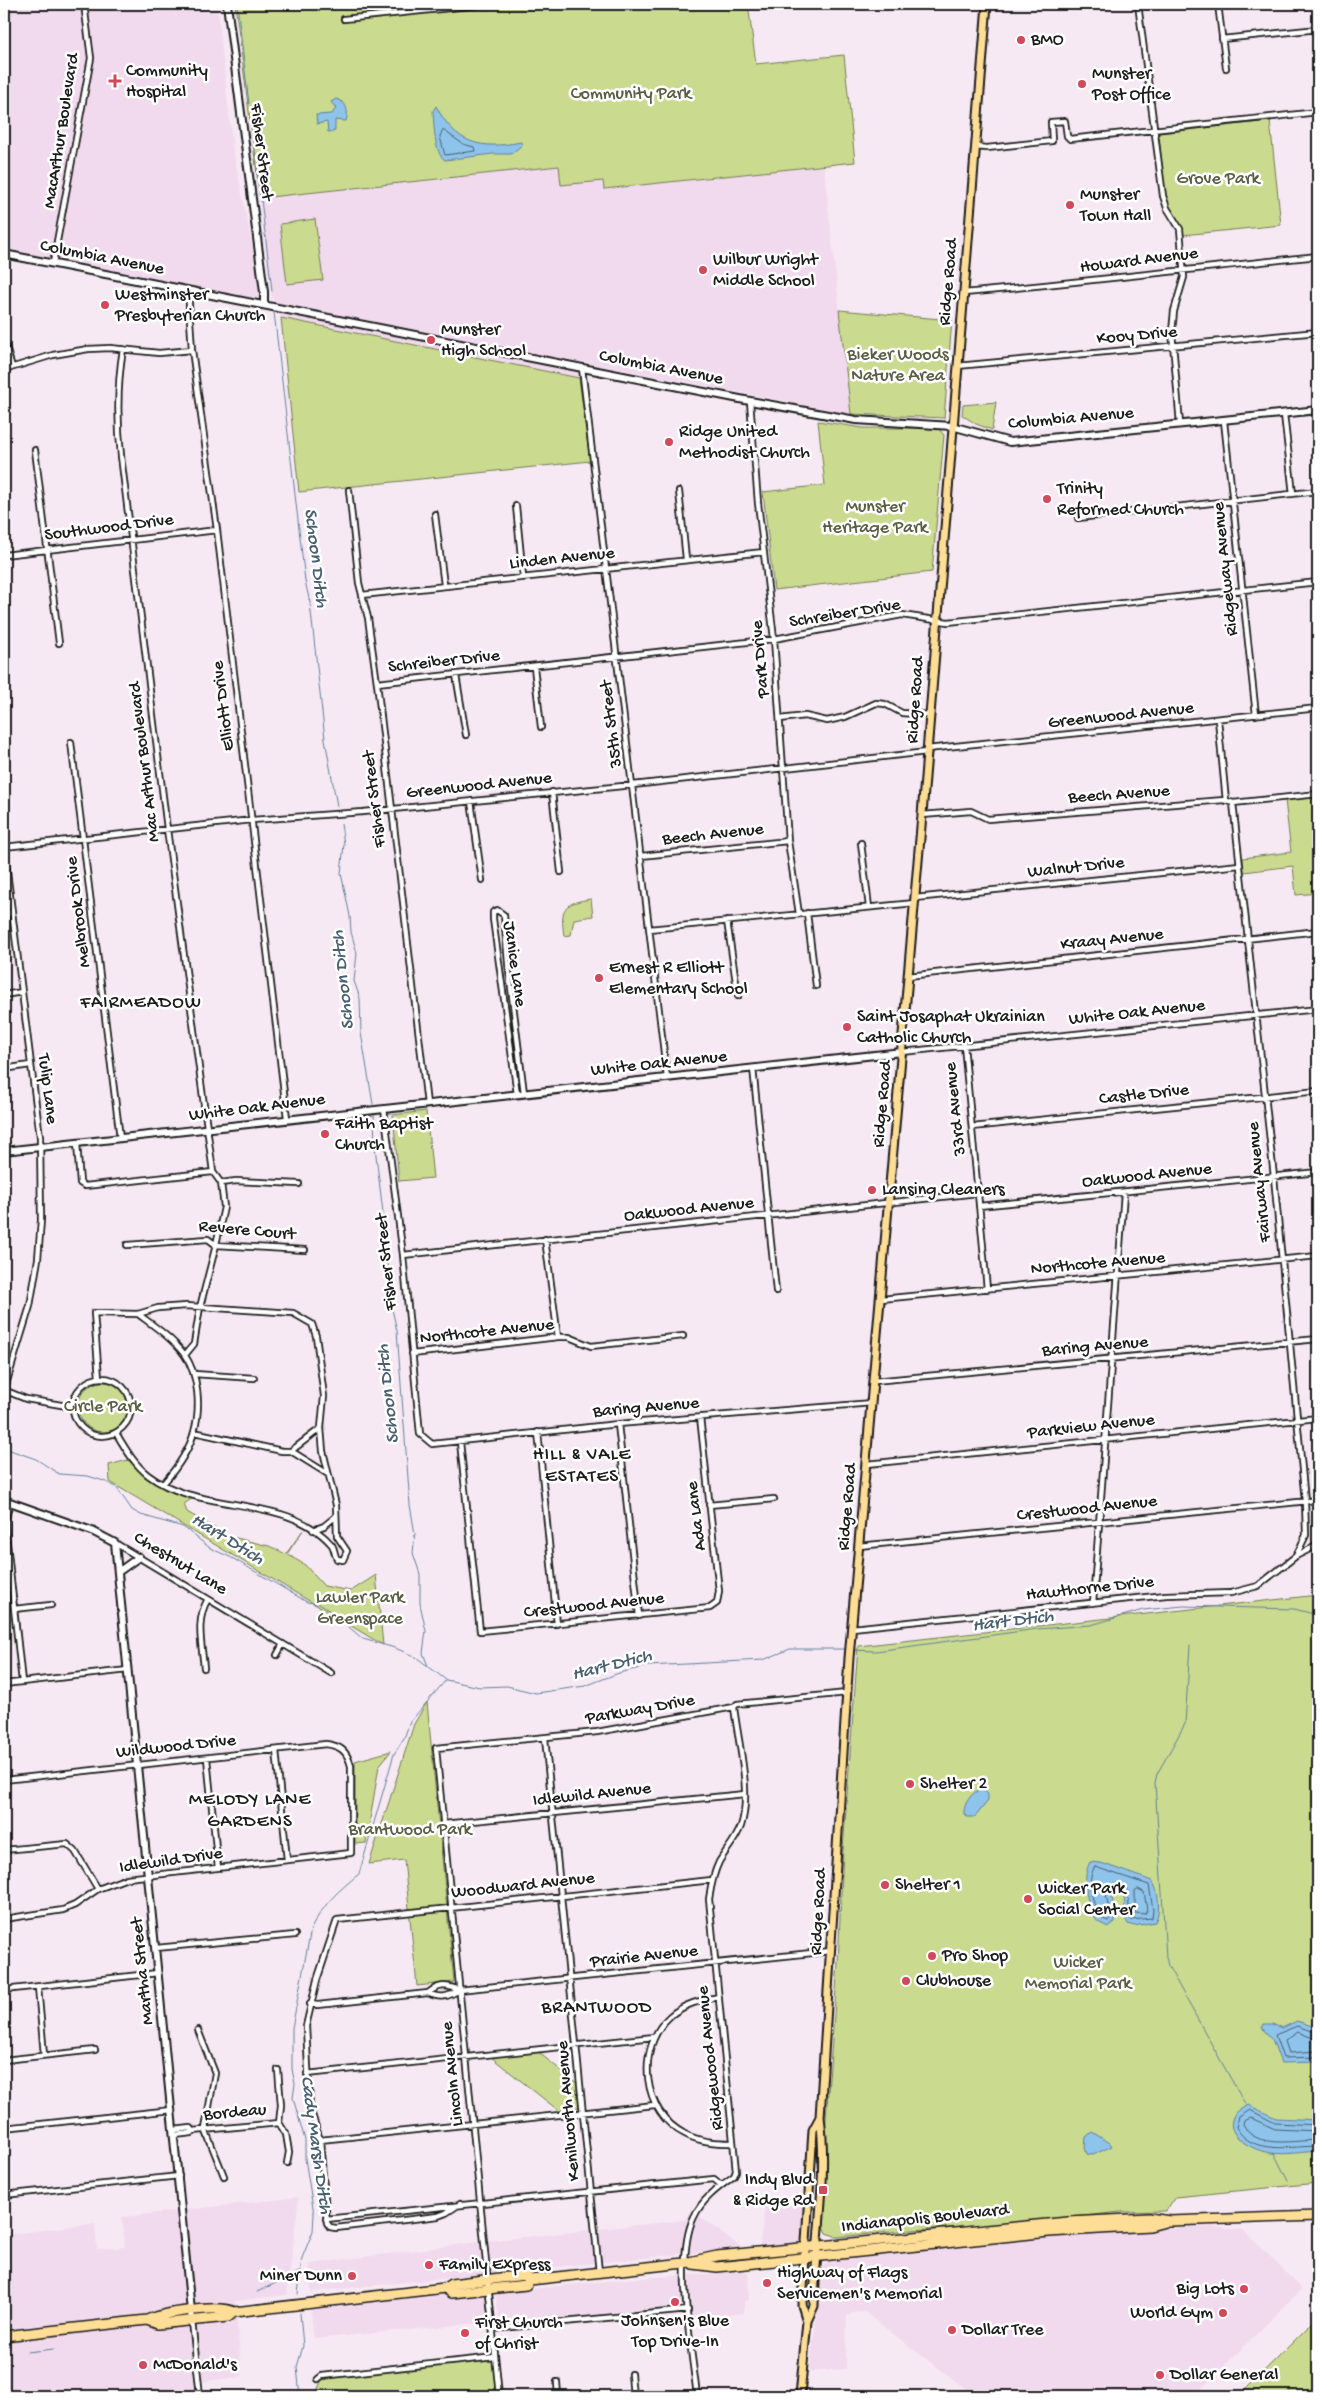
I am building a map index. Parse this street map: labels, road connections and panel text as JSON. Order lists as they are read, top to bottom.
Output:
{
  "streets": {
    "highway": ["Indianapolis Boulevard"],
    "main road": ["Ridge Road"],
    "street": [
      "MacArthur Boulevard",
      "Fisher Street",
      "Columbia Avenue",
      "Howard Avenue",
      "Kooy Drive",
      "Southwood Drive",
      "Linden Avenue",
      "Ridgeway Avenue",
      "Schreiber Drive",
      "Park Drive",
      "Elliott Drive",
      "Greenwood Avenue",
      "35th Street",
      "Mac Arthur Boulevard",
      "Beech Avenue",
      "Walnut Drive",
      "Melbrook Drive",
      "Kraay Avenue",
      "Janice Lane",
      "White Oak Avenue",
      "Tulip Lane",
      "Castle Drive",
      "33rd Avenue",
      "Oakwood Avenue",
      "Fairway Avenue",
      "Revere Court",
      "Northcote Avenue",
      "Baring Avenue",
      "Parkview Avenue",
      "Crestwood Avenue",
      "Ada Lane",
      "Chestnut Lane",
      "Hawthorne Drive",
      "Parkway Drive",
      "Wildwood Drive",
      "Idlewild Avenue",
      "Idlewild Drive",
      "Woodward Avenue",
      "Prairie Avenue",
      "Martha Street",
      "Ridgewood Avenue",
      "Lincoln Avenue",
      "Kenilworth Avenue",
      "Bordeau"
    ]
  },
  "crossings": [
    ["MacArthur Boulevard", "Columbia Avenue"],
    ["Fisher Street", "Columbia Avenue"],
    ["Fisher Street", "Linden Avenue"],
    ["Fisher Street", "Schreiber Drive"],
    ["Fisher Street", "Greenwood Avenue"],
    ["Fisher Street", "White Oak Avenue"],
    ["Fisher Street", "Oakwood Avenue"],
    ["Fisher Street", "Northcote Avenue"],
    ["Fisher Street", "Baring Avenue"],
    ["Columbia Avenue", "Ridge Road"],
    ["Columbia Avenue", "Ridgeway Avenue"],
    ["Columbia Avenue", "Park Drive"],
    ["Columbia Avenue", "Elliott Drive"],
    ["Columbia Avenue", "35th Street"],
    ["Howard Avenue", "Ridge Road"],
    ["Ridge Road", "Kooy Drive"],
    ["Ridge Road", "Schreiber Drive"],
    ["Ridge Road", "Greenwood Avenue"],
    ["Ridge Road", "Beech Avenue"],
    ["Ridge Road", "Walnut Drive"],
    ["Ridge Road", "Kraay Avenue"],
    ["Ridge Road", "White Oak Avenue"],
    ["Ridge Road", "Oakwood Avenue"],
    ["Ridge Road", "Northcote Avenue"],
    ["Ridge Road", "Baring Avenue"],
    ["Ridge Road", "Parkview Avenue"],
    ["Ridge Road", "Crestwood Avenue"],
    ["Ridge Road", "Hawthorne Drive"],
    ["Ridge Road", "Parkway Drive"],
    ["Ridge Road", "Prairie Avenue"],
    ["Ridge Road", "Indianapolis Boulevard"],
    ["Southwood Drive", "Elliott Drive"],
    ["Southwood Drive", "Mac Arthur Boulevard"],
    ["Linden Avenue", "Park Drive"],
    ["Linden Avenue", "35th Street"],
    ["Ridgeway Avenue", "Schreiber Drive"],
    ["Ridgeway Avenue", "Greenwood Avenue"],
    ["Schreiber Drive", "Park Drive"],
    ["Schreiber Drive", "35th Street"],
    ["Park Drive", "Greenwood Avenue"],
    ["Park Drive", "Beech Avenue"],
    ["Park Drive", "Walnut Drive"],
    ["Elliott Drive", "Greenwood Avenue"],
    ["Elliott Drive", "White Oak Avenue"],
    ["Greenwood Avenue", "35th Street"],
    ["Greenwood Avenue", "Mac Arthur Boulevard"],
    ["Greenwood Avenue", "Melbrook Drive"],
    ["Greenwood Avenue", "Tulip Lane"],
    ["35th Street", "Beech Avenue"],
    ["35th Street", "Walnut Drive"],
    ["35th Street", "White Oak Avenue"],
    ["Mac Arthur Boulevard", "White Oak Avenue"],
    ["Beech Avenue", "Fairway Avenue"],
    ["Walnut Drive", "Fairway Avenue"],
    ["Melbrook Drive", "White Oak Avenue"],
    ["Kraay Avenue", "Fairway Avenue"],
    ["Janice Lane", "White Oak Avenue"],
    ["White Oak Avenue", "Tulip Lane"],
    ["White Oak Avenue", "33rd Avenue"],
    ["White Oak Avenue", "Fairway Avenue"],
    ["Castle Drive", "33rd Avenue"],
    ["Castle Drive", "Fairway Avenue"],
    ["33rd Avenue", "Oakwood Avenue"],
    ["33rd Avenue", "Northcote Avenue"],
    ["Oakwood Avenue", "Fairway Avenue"],
    ["Fairway Avenue", "Northcote Avenue"],
    ["Fairway Avenue", "Baring Avenue"],
    ["Fairway Avenue", "Parkview Avenue"],
    ["Fairway Avenue", "Crestwood Avenue"],
    ["Fairway Avenue", "Hawthorne Drive"],
    ["Baring Avenue", "Crestwood Avenue"],
    ["Baring Avenue", "Ada Lane"],
    ["Crestwood Avenue", "Ada Lane"],
    ["Chestnut Lane", "Martha Street"],
    ["Parkway Drive", "Ridgewood Avenue"],
    ["Parkway Drive", "Lincoln Avenue"],
    ["Parkway Drive", "Kenilworth Avenue"],
    ["Wildwood Drive", "Idlewild Drive"],
    ["Wildwood Drive", "Martha Street"],
    ["Idlewild Avenue", "Ridgewood Avenue"],
    ["Idlewild Avenue", "Lincoln Avenue"],
    ["Idlewild Avenue", "Kenilworth Avenue"],
    ["Idlewild Drive", "Martha Street"],
    ["Woodward Avenue", "Prairie Avenue"],
    ["Woodward Avenue", "Ridgewood Avenue"],
    ["Woodward Avenue", "Lincoln Avenue"],
    ["Woodward Avenue", "Kenilworth Avenue"],
    ["Prairie Avenue", "Ridgewood Avenue"],
    ["Prairie Avenue", "Lincoln Avenue"],
    ["Prairie Avenue", "Kenilworth Avenue"],
    ["Martha Street", "Bordeau"],
    ["Martha Street", "Indianapolis Boulevard"],
    ["Ridgewood Avenue", "Indianapolis Boulevard"],
    ["Lincoln Avenue", "Indianapolis Boulevard"],
    ["Kenilworth Avenue", "Indianapolis Boulevard"]
  ],
  "districts": [
    "FAIRMEADOW",
    "HILL & VALE ESTATES",
    "MELODY LANE GARDENS",
    "BRANTWOOD"
  ],
  "water": ["Schoon Ditch", "Hart Dtich", "Cady Marsh Ditch"],
  "parks": [
    "Community Park",
    "Grove Park",
    "Bieker Woods Nature Area",
    "Munster Heritage Park",
    "Circle Park",
    "Lawler Park Greenspace",
    "Brantwood Park",
    "Wicker Memorial Park"
  ],
  "places": {
    "other": [
      "BMO",
      "Munster Post Office",
      "Munster Town Hall",
      "Wilbur Wright Middle School",
      "Westminster Presbyterian Church",
      "Munster High School",
      "Ridge United Methodist Church",
      "Trinity Reformed Church",
      "Ernest R Elliott Elementary School",
      "Saint Josaphat Ukrainian Catholic Church",
      "Faith Baptist Church",
      "Lansing Cleaners",
      "Shelter 2",
      "Shelter 1",
      "Wicker Park Social Center",
      "Pro Shop",
      "Clubhouse",
      "Family Express",
      "Miner Dunn",
      "Highway of Flags Servicemen's Memorial",
      "Big Lots",
      "Johnsen's Blue Top Drive-In",
      "World Gym",
      "Dollar Tree",
      "First Church of Christ",
      "McDonald's",
      "Dollar General"
    ],
    "health": ["Community Hospital"],
    "transit": ["Indy Blvd & Ridge Rd"]
  }
}
